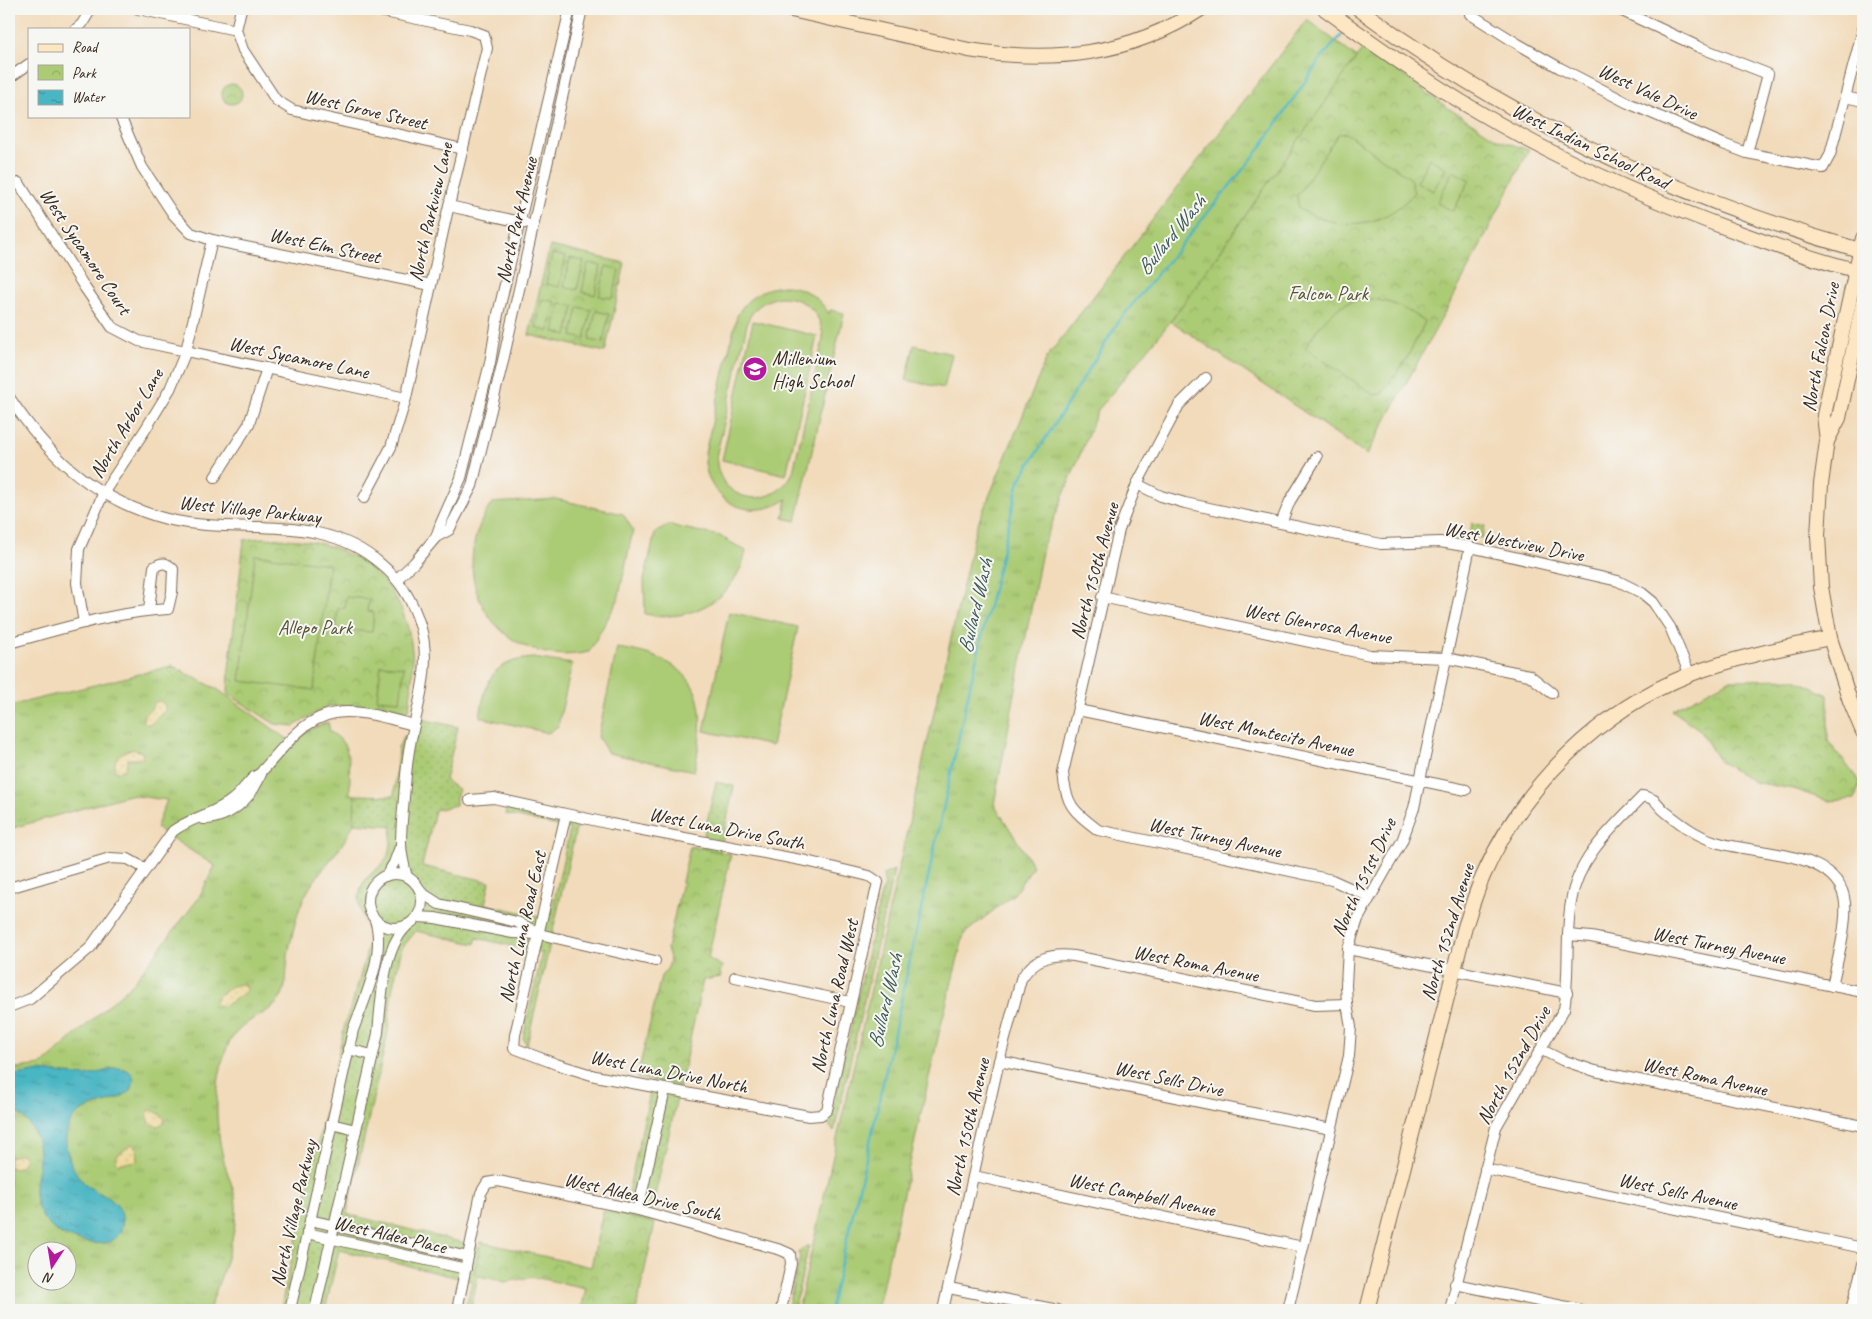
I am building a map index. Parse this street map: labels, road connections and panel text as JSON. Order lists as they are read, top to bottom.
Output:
{
  "streets": {
    "street": [
      "West Vale Drive",
      "West Grove Street",
      "West Indian School Road",
      "North Parkview Lane",
      "North Park Avenue",
      "West Elm Street",
      "West Sycamore Court",
      "North Falcon Drive",
      "West Sycamore Lane",
      "North Arbor Lane",
      "West Village Parkway",
      "West Westview Drive",
      "North 150th Avenue",
      "West Glenrosa Avenue",
      "West Montecito Avenue",
      "West Luna Drive South",
      "West Turney Avenue",
      "North 151st Drive",
      "North Luna Road East",
      "North 152nd Avenue",
      "West Roma Avenue",
      "North Luna Road West",
      "North 152nd Drive",
      "West Luna Drive North",
      "West Sells Drive",
      "West Sells Avenue",
      "West Campbell Avenue",
      "West Aldea Drive South",
      "North Village Parkway",
      "West Aldea Place"
    ]
  },
  "crossings": [
    ["West Grove Street", "North Parkview Lane"],
    ["West Indian School Road", "North Falcon Drive"],
    ["North Parkview Lane", "West Elm Street"],
    ["North Parkview Lane", "West Sycamore Lane"],
    ["North Park Avenue", "West Village Parkway"],
    ["West Elm Street", "North Arbor Lane"],
    ["West Sycamore Court", "West Sycamore Lane"],
    ["West Sycamore Court", "North Arbor Lane"],
    ["North Falcon Drive", "North 152nd Avenue"],
    ["West Sycamore Lane", "North Arbor Lane"],
    ["North Arbor Lane", "West Village Parkway"],
    ["West Village Parkway", "North Village Parkway"],
    ["West Westview Drive", "North 150th Avenue"],
    ["West Westview Drive", "North 151st Drive"],
    ["West Westview Drive", "North 152nd Avenue"],
    ["North 150th Avenue", "West Glenrosa Avenue"],
    ["North 150th Avenue", "West Montecito Avenue"],
    ["North 150th Avenue", "West Turney Avenue"],
    ["North 150th Avenue", "West Roma Avenue"],
    ["North 150th Avenue", "West Sells Drive"],
    ["North 150th Avenue", "West Campbell Avenue"],
    ["West Glenrosa Avenue", "North 151st Drive"],
    ["West Montecito Avenue", "North 151st Drive"],
    ["West Luna Drive South", "North Luna Road East"],
    ["West Luna Drive South", "North Luna Road West"],
    ["West Turney Avenue", "North 151st Drive"],
    ["West Turney Avenue", "North 152nd Drive"],
    ["North 151st Drive", "West Roma Avenue"],
    ["North 151st Drive", "West Sells Drive"],
    ["North 151st Drive", "West Campbell Avenue"],
    ["North Luna Road East", "West Luna Drive North"],
    ["West Roma Avenue", "North 152nd Drive"],
    ["North Luna Road West", "West Luna Drive North"],
    ["North 152nd Drive", "West Sells Avenue"],
    ["West Aldea Drive South", "West Aldea Place"],
    ["North Village Parkway", "West Aldea Place"]
  ],
  "water": ["Bullard Wash"],
  "parks": ["Falcon Park", "Allepo Park"],
  "places": {
    "school or university": ["Millenium High School"]
  },
  "legend": ["Road", "Park", "Water"],
  "north": "bottom"
}
